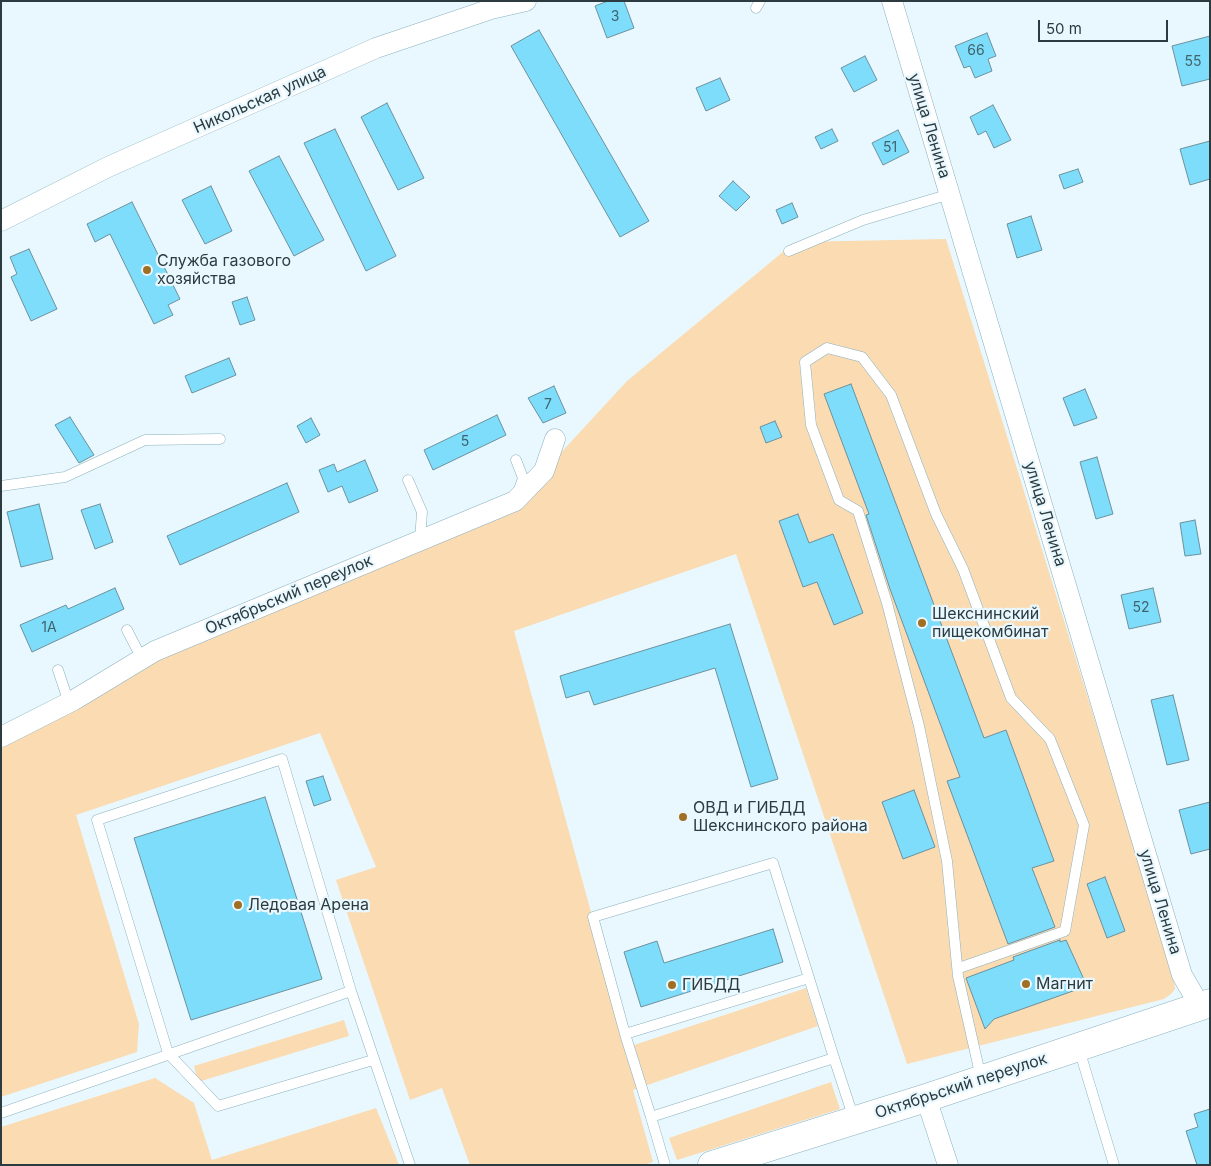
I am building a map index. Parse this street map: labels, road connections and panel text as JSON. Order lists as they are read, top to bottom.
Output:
{
  "streets": {
    "street": ["Никольская улица", "улица Ленина", "Октябрьский переулок"]
  },
  "crossings": [
    ["улица Ленина", "Октябрьский переулок"]
  ],
  "places": [
    "Служба газового хозяйства",
    "Шекснинский пищекомбинат",
    "ОВД и ГИБДД Шекснинского района",
    "Ледовая Арена",
    "Магнит",
    "ГИБДД"
  ],
  "house_numbers": [
    "3",
    "66",
    "55",
    "51",
    "7",
    "5",
    "52",
    "1А"
  ],
  "scale_bar": "50 m"
}
